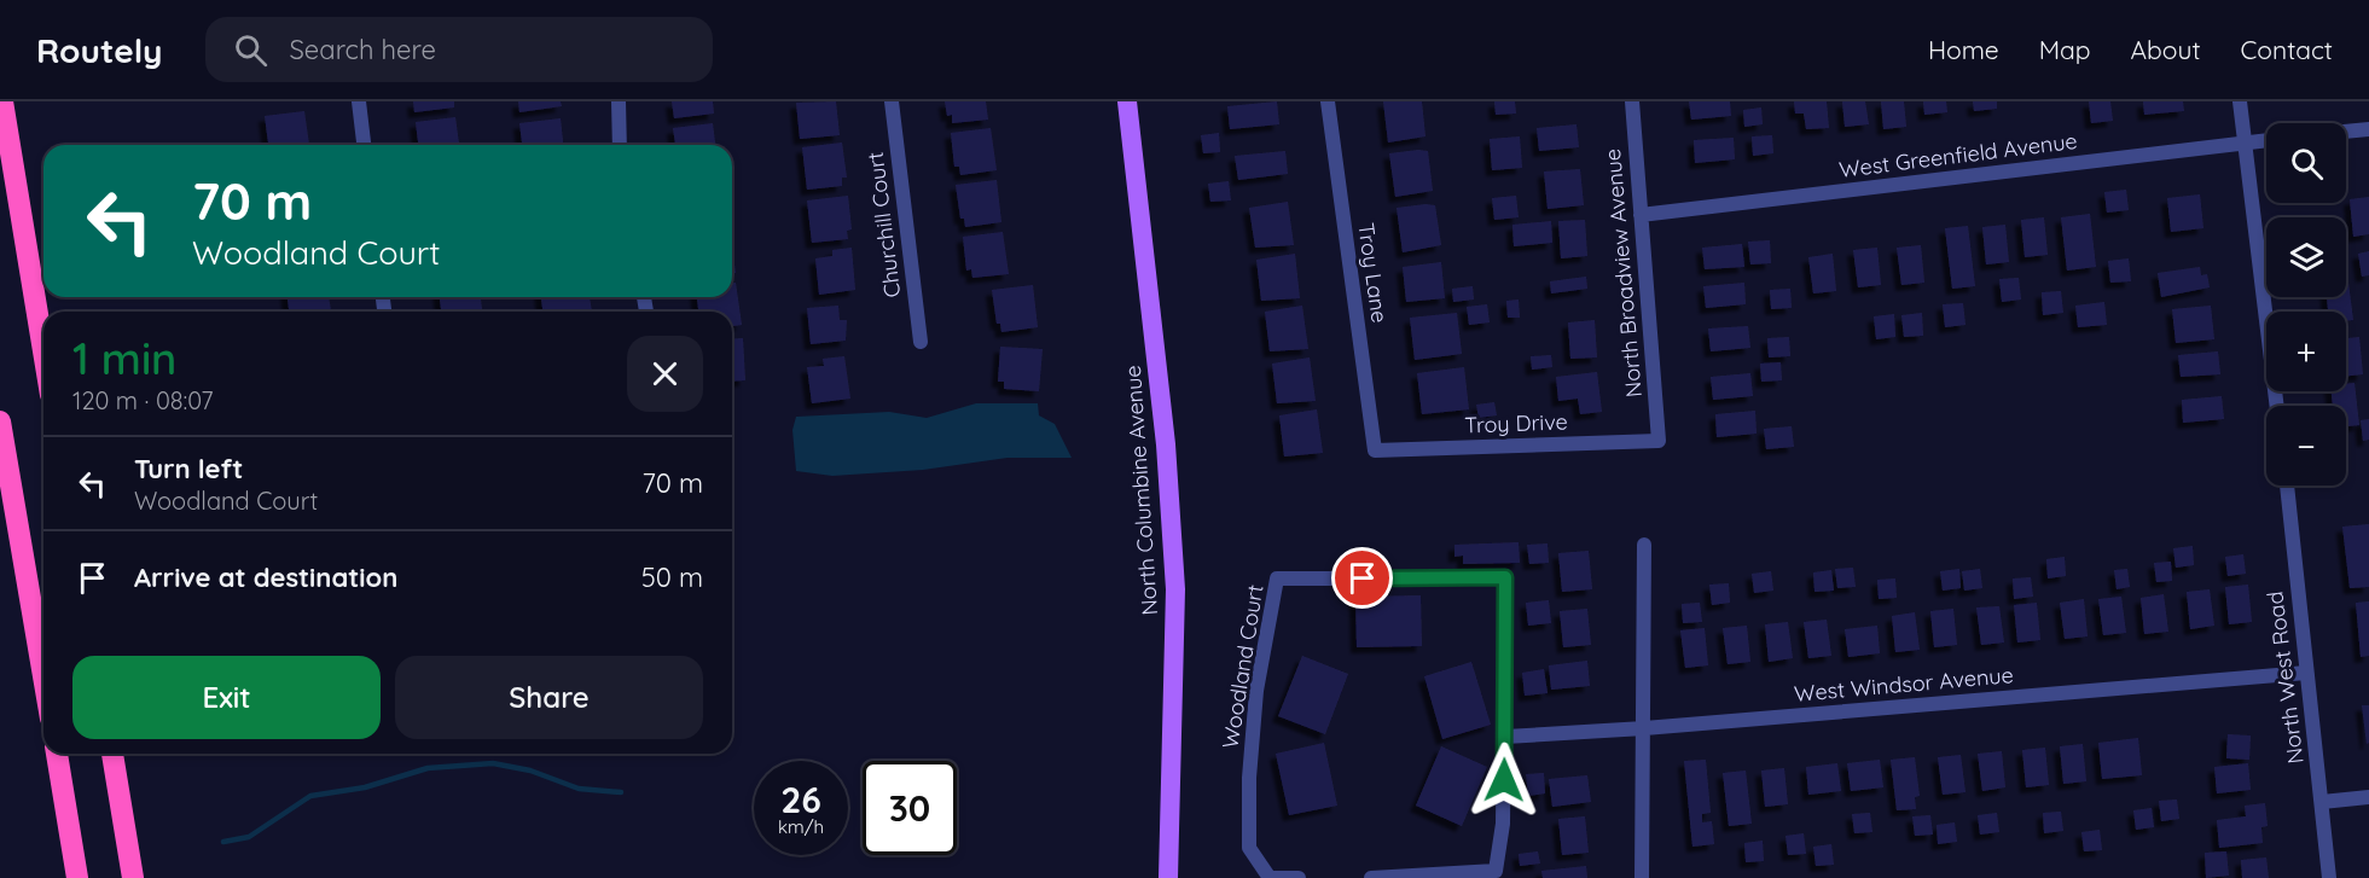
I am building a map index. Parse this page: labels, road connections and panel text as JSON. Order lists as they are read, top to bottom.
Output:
{
  "streets": {
    "main road": ["North Columbine Avenue"],
    "street": [
      "West Greenfield Avenue",
      "Churchill Court",
      "Troy Lane",
      "North Broadview Avenue",
      "Troy Drive",
      "Woodland Court",
      "North West Road",
      "West Windsor Avenue"
    ]
  },
  "crossings": [
    ["West Greenfield Avenue", "North Broadview Avenue"],
    ["Troy Lane", "Troy Drive"],
    ["North Broadview Avenue", "Troy Drive"],
    ["Woodland Court", "West Windsor Avenue"],
    ["North West Road", "West Windsor Avenue"]
  ],
  "page": {
    "header": "Routely",
    "search": "Search here",
    "nav": [
      "Home",
      "Map",
      "About",
      "Contact"
    ],
    "map_buttons": ["+", "−"],
    "turn": ["70 m", "Woodland Court"],
    "heading": ["1 min", "120 m · 08:07"],
    "list": [
      {
        "name": "Turn left",
        "note": "Woodland Court",
        "value": "70 m"
      },
      {
        "name": "Arrive at destination",
        "value": "50 m"
      }
    ],
    "buttons": ["Exit", "Share"],
    "speed": "26 km/h",
    "limit": "30"
  }
}
